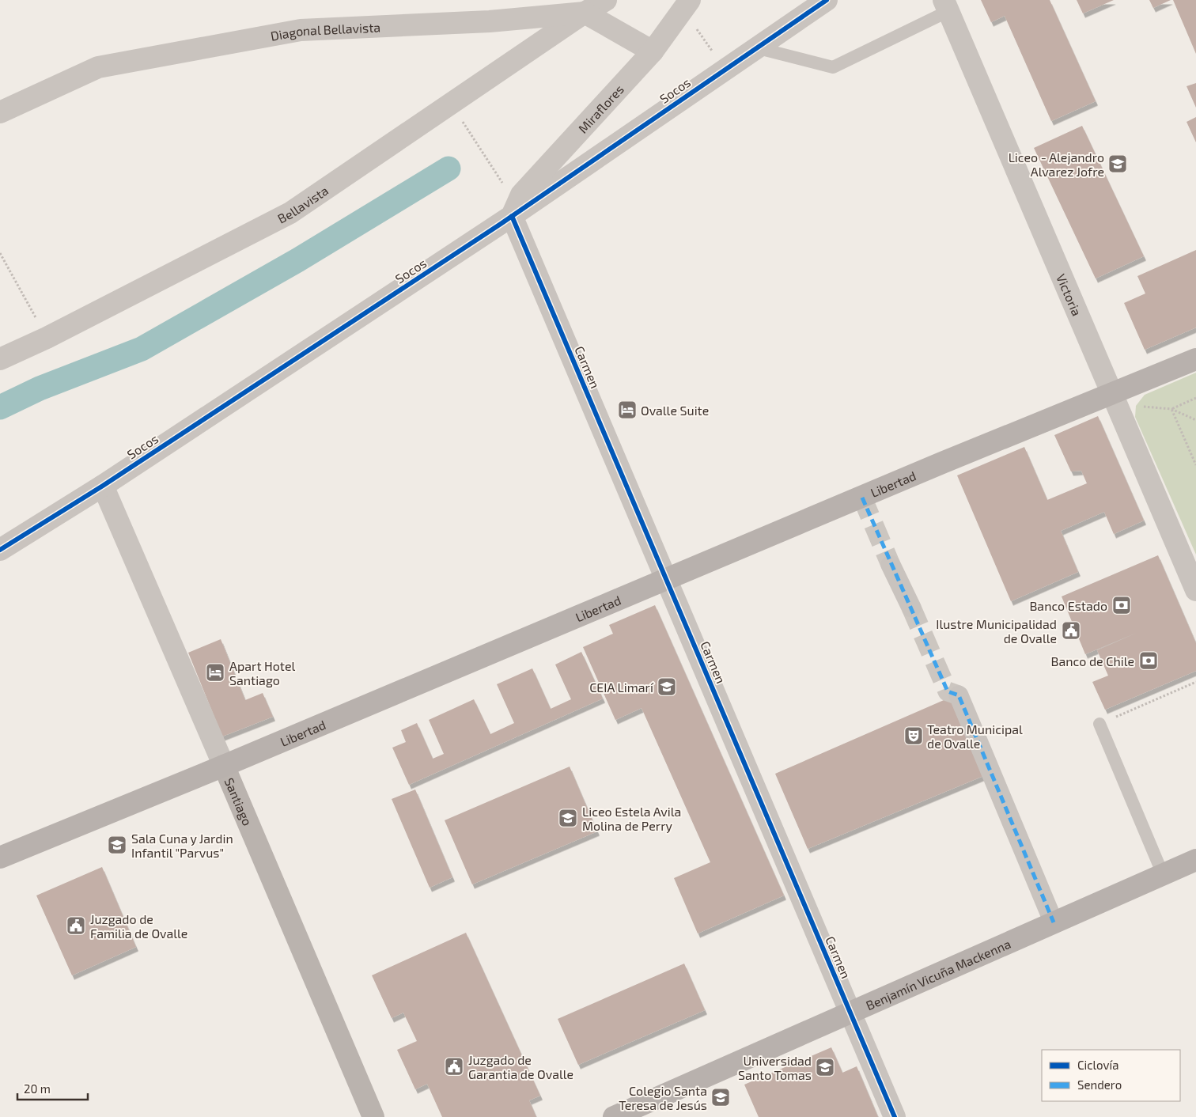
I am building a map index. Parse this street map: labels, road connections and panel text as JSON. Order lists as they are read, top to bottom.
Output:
{
  "streets": {
    "main road": ["Libertad", "Santiago", "Benjamín Vicuña Mackenna"],
    "street": [
      "Diagonal Bellavista",
      "Socos",
      "Miraflores",
      "Bellavista",
      "Victoria",
      "Carmen"
    ]
  },
  "crossings": [
    ["Diagonal Bellavista", "Bellavista"],
    ["Socos", "Miraflores"],
    ["Socos", "Carmen"],
    ["Socos", "Santiago"],
    ["Miraflores", "Carmen"],
    ["Victoria", "Libertad"],
    ["Carmen", "Libertad"],
    ["Carmen", "Benjamín Vicuña Mackenna"],
    ["Libertad", "Santiago"]
  ],
  "places": {
    "school or university": [
      "Liceo - Alejandro Alvarez Jofre",
      "CEIA Limarí",
      "Liceo Estela Avila Molina de Perry",
      "Sala Cuna y Jardin Infantil \"Parvus\"",
      "Universidad Santo Tomas",
      "Colegio Santa Teresa de Jesús"
    ],
    "hotel": ["Ovalle Suite", "Apart Hotel Santiago"],
    "bank": ["Banco Estado", "Banco de Chile"],
    "public building": ["Ilustre Municipalidad de Ovalle", "Juzgado de Familia de Ovalle", "Juzgado de Garantia de Ovalle"],
    "theatre": ["Teatro Municipal de Ovalle"]
  },
  "legend": ["Ciclovía", "Sendero"],
  "scale_bar": "20 m"
}
